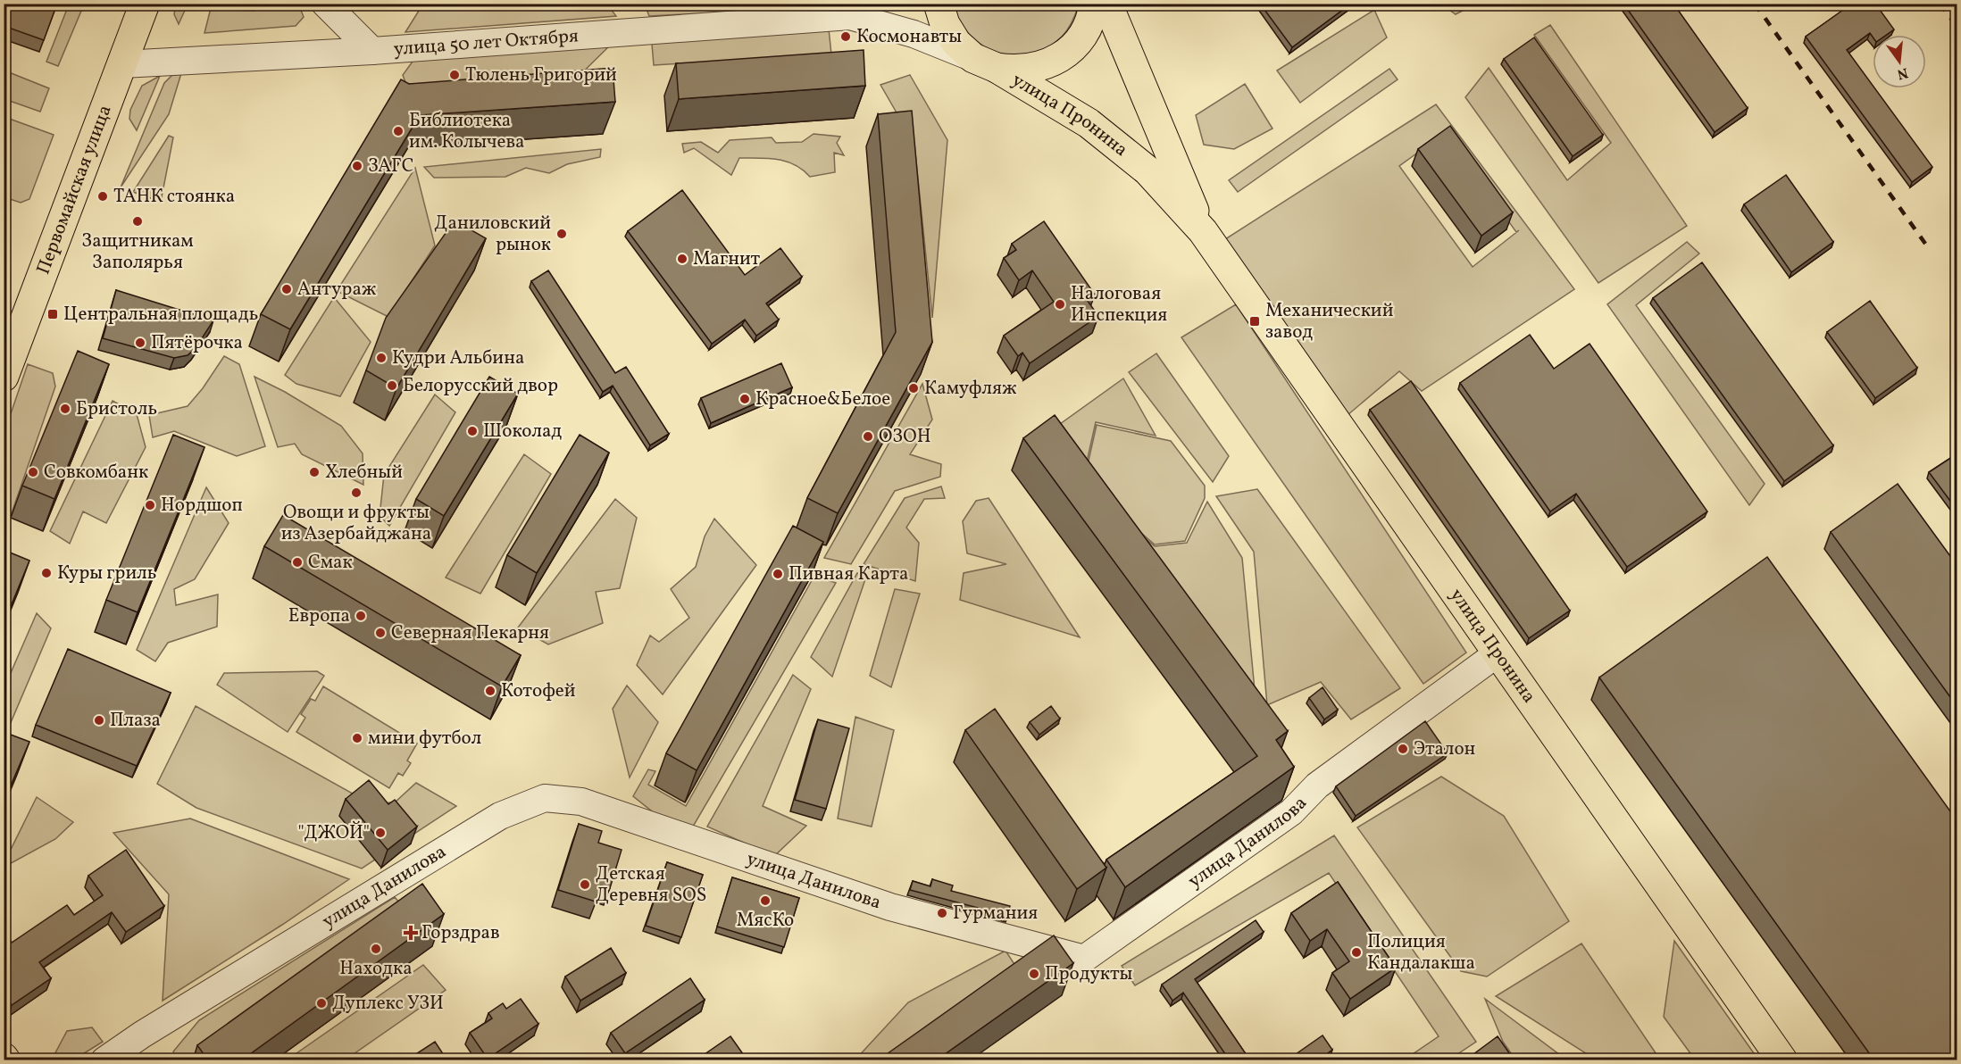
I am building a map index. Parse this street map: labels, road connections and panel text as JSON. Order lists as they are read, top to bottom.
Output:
{
  "streets": {
    "main road": ["улица Пронина", "Первомайская улица"],
    "street": ["улица 50 лет Октября", "улица Данилова"]
  },
  "crossings": [
    ["улица 50 лет Октября", "улица Пронина"],
    ["улица 50 лет Октября", "Первомайская улица"],
    ["улица Пронина", "улица Данилова"]
  ],
  "places": {
    "other": [
      "Космонавты",
      "Тюлень Григорий",
      "Библиотека им. Колычева",
      "ЗАГС",
      "ТАНК стоянка",
      "Защитникам Заполярья",
      "Даниловский рынок",
      "Магнит",
      "Антураж",
      "Налоговая Инспекция",
      "Пятёрочка",
      "Кудри Альбина",
      "Белорусский двор",
      "Камуфляж",
      "Красное&Белое",
      "Бристоль",
      "Шоколад",
      "ОЗОН",
      "Совкомбанк",
      "Хлебный",
      "Овощи и фрукты из Азербайджана",
      "Нордшоп",
      "Смак",
      "Куры гриль",
      "Пивная Карта",
      "Европа",
      "Северная Пекарня",
      "Котофей",
      "Плаза",
      "мини футбол",
      "Эталон",
      "\"ДЖОЙ\"",
      "Детская Деревня SOS",
      "МясКо",
      "Гурмания",
      "Находка",
      "Полиция Кандалакша",
      "Продукты",
      "Дуплекс УЗИ"
    ],
    "transit": ["Центральная площадь", "Механический завод"],
    "health": ["Горздрав"]
  },
  "north": "bottom"
}
